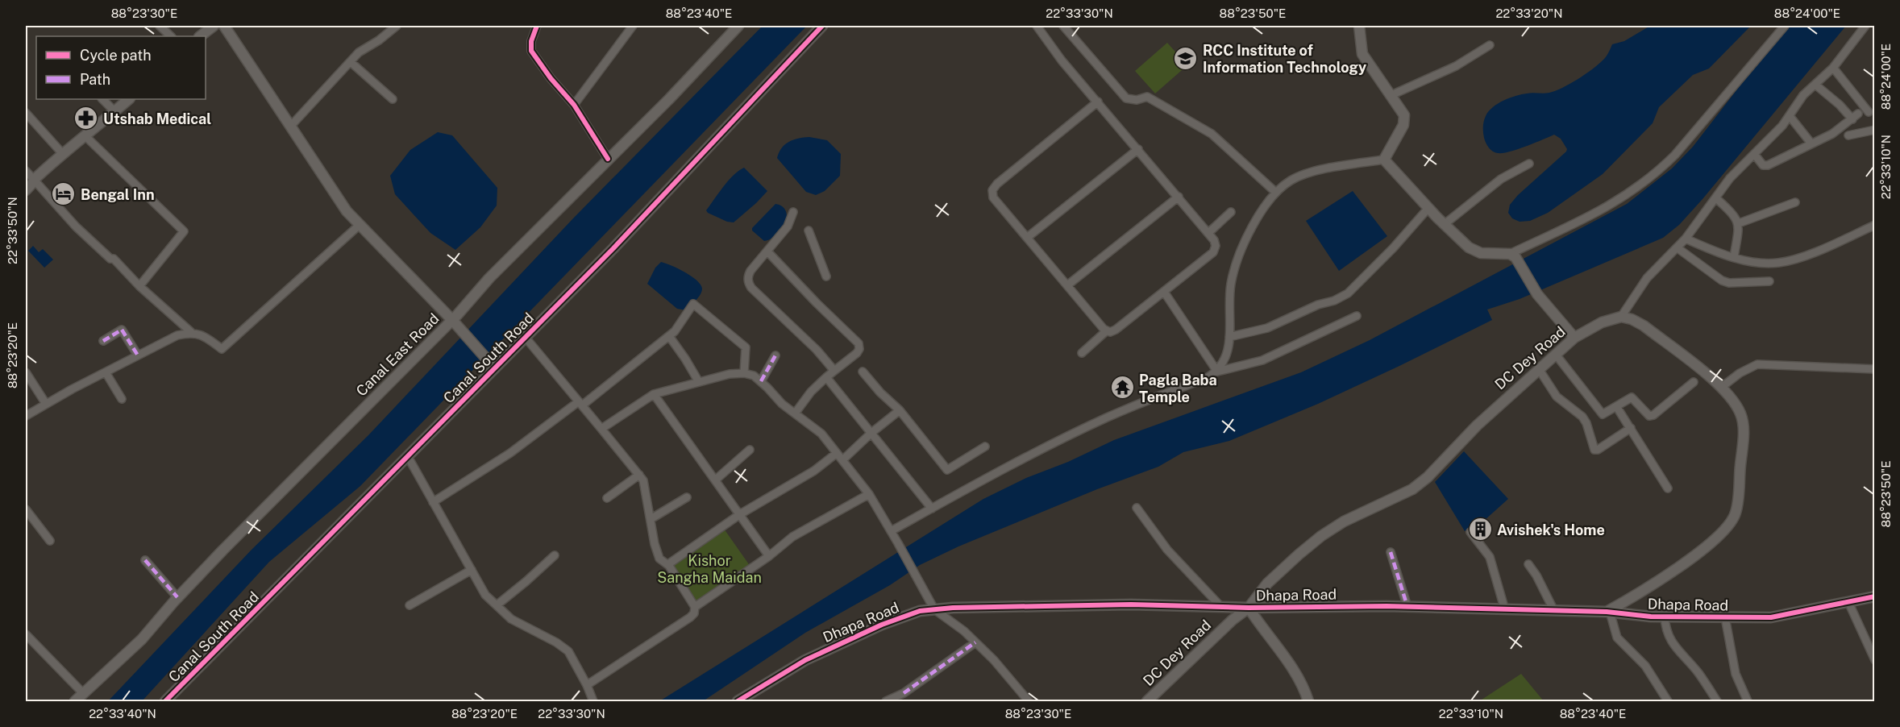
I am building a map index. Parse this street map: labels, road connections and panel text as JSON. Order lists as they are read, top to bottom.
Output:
{
  "streets": {
    "street": [
      "Canal East Road",
      "Canal South Road",
      "DC Dey Road",
      "Dhapa Road"
    ]
  },
  "crossings": [
    ["DC Dey Road", "Dhapa Road"]
  ],
  "parks": ["Kishor Sangha Maidan"],
  "places": {
    "school or university": ["RCC Institute of Information Technology"],
    "pharmacy": ["Utshab Medical"],
    "hotel": ["Bengal Inn"],
    "temple": ["Pagla Baba Temple"],
    "building": ["Avishek's Home"]
  },
  "legend": ["Cycle path", "Path"],
  "coordinates": [
    "88°23'30\"E",
    "88°23'40\"E",
    "22°33'30\"N",
    "88°23'50\"E",
    "22°33'20\"N",
    "88°24'00\"E",
    "22°33'10\"N",
    "22°33'50\"N",
    "88°23'20\"E",
    "22°33'40\"N"
  ]
}
